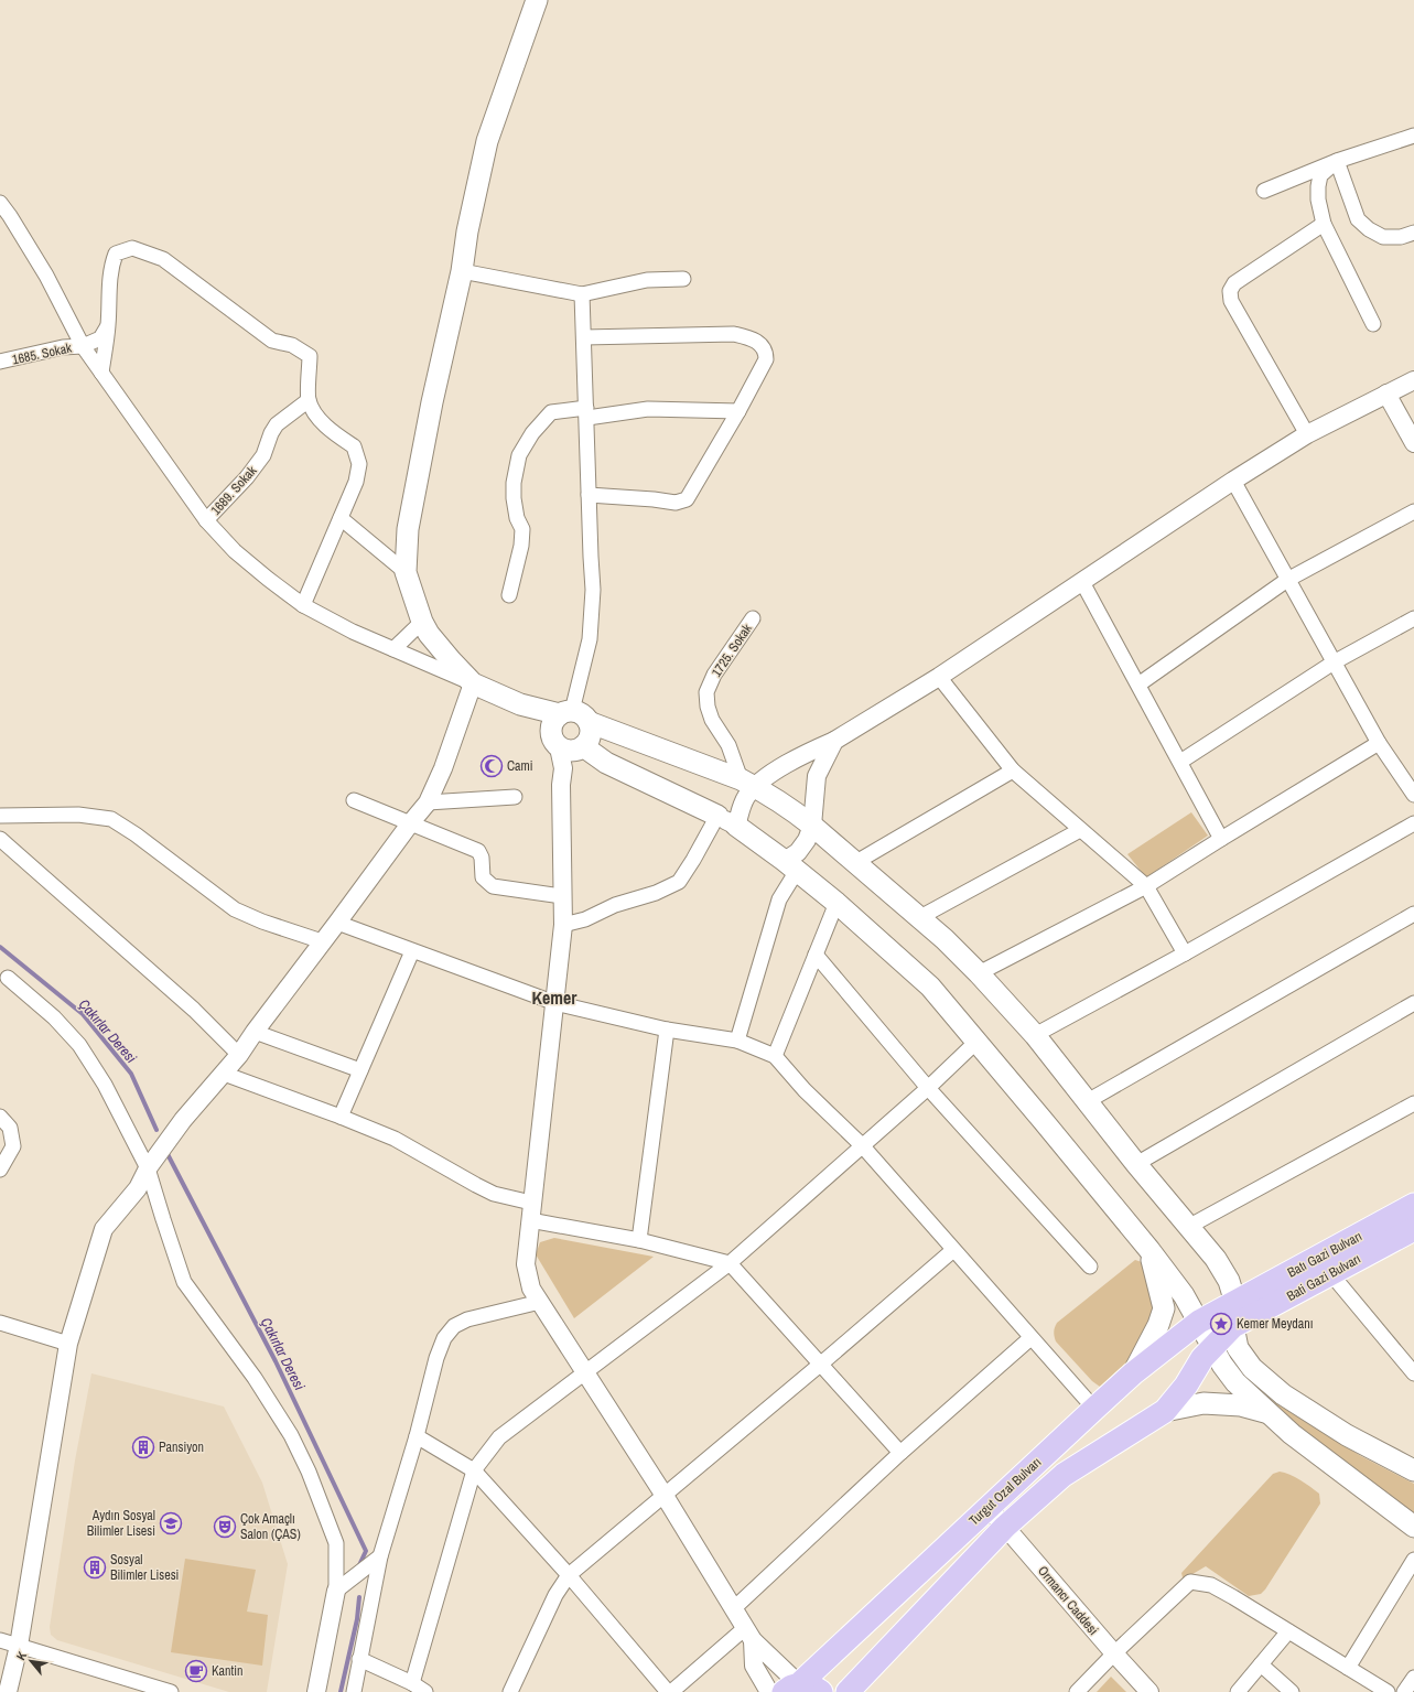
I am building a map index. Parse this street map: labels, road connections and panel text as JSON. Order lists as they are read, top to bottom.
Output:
{
  "streets": {
    "main road": ["Batı Gazi Bulvarı", "Bati Gazi Bulvarı", "Turgut Ozal Bulvarı"],
    "street": [
      "1685. Sokak",
      "1689. Sokak",
      "1725. Sokak",
      "Ormancı Caddesi"
    ]
  },
  "crossings": [
    ["Batı Gazi Bulvarı", "Turgut Ozal Bulvarı"],
    ["Bati Gazi Bulvarı", "Turgut Ozal Bulvarı"],
    ["Turgut Ozal Bulvarı", "Ormancı Caddesi"]
  ],
  "districts": ["Kemer"],
  "water": ["Çakırlar Deresi"],
  "places": {
    "mosque": ["Cami"],
    "place": ["Kemer Meydanı"],
    "building": ["Pansiyon", "Sosyal Bilimler Lisesi"],
    "school or university": ["Aydın Sosyal Bilimler Lisesi"],
    "theatre": ["Çok Amaçlı Salon (ÇAS)"],
    "cafe": ["Kantin"]
  },
  "north": "top left"
}
